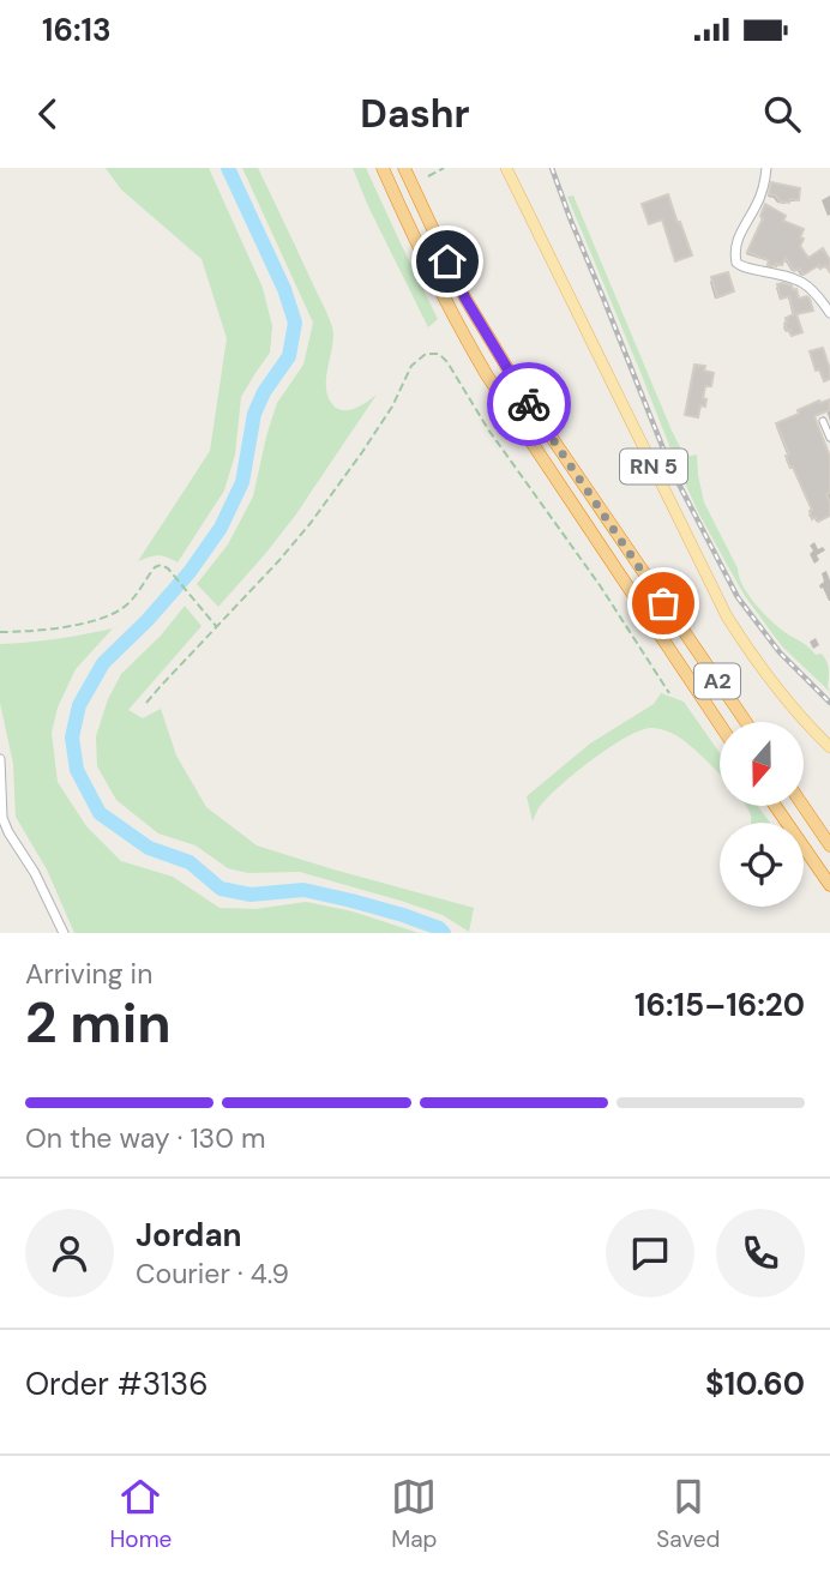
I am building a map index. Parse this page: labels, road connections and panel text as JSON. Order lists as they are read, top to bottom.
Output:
{
  "streets": {
    "highway": ["A2"],
    "main road": ["RN 5"]
  },
  "north": "bottom",
  "page": {
    "status": "16:13",
    "header": "Dashr",
    "heading": ["2 min", "Arriving in", "16:15–16:20"],
    "panel": [
      "Jordan",
      "Courier · 4.9",
      "Order #3136",
      "$10.60"
    ],
    "bar": "On the way · 130 m",
    "tabs": ["Home", "Map", "Saved"]
  }
}
